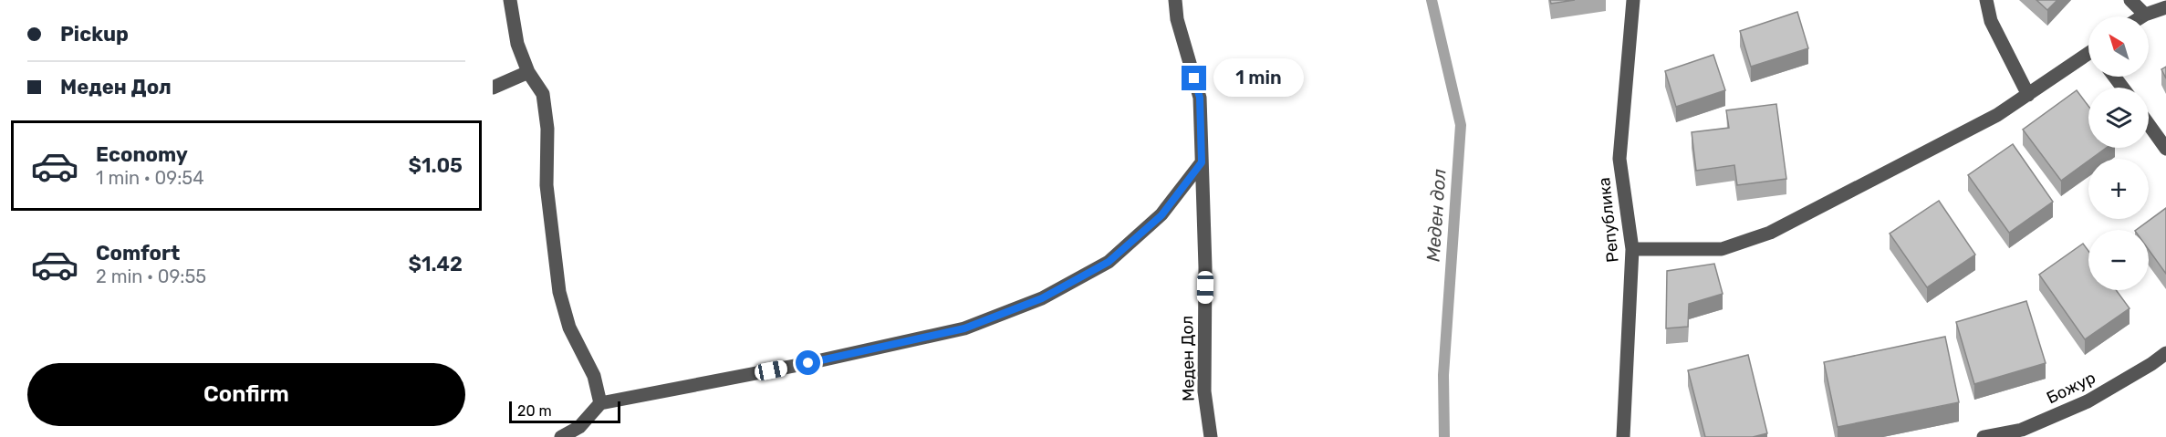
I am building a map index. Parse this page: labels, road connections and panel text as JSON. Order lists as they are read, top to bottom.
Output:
{
  "streets": {
    "street": ["Република", "Меден Дол", "Божур"]
  },
  "water": ["Меден дол"],
  "scale_bar": "20 m",
  "north": "top left",
  "page": {
    "banner": ["Pickup", "Меден Дол"],
    "map_buttons": ["+", "−"],
    "bubble": "1 min",
    "list": [
      {
        "name": "Economy",
        "note": "1 min · 09:54",
        "value": "$1.05"
      },
      {
        "name": "Comfort",
        "note": "2 min · 09:55",
        "value": "$1.42"
      }
    ],
    "buttons": "Confirm",
    "scale": "20 m"
  }
}
